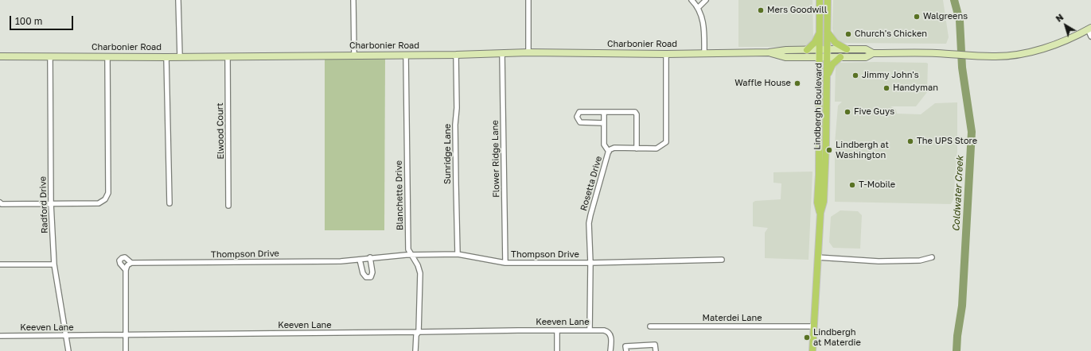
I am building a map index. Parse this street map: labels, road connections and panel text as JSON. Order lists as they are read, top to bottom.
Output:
{
  "streets": {
    "main road": ["Charbonier Road", "Lindbergh Boulevard"],
    "street": [
      "Elwood Court",
      "Sunridge Lane",
      "Flower Ridge Lane",
      "Rosetta Drive",
      "Blanchette Drive",
      "Radford Drive",
      "Thompson Drive",
      "Materdei Lane",
      "Keeven Lane"
    ]
  },
  "crossings": [
    ["Charbonier Road", "Lindbergh Boulevard"],
    ["Charbonier Road", "Elwood Court"],
    ["Charbonier Road", "Sunridge Lane"],
    ["Charbonier Road", "Flower Ridge Lane"],
    ["Charbonier Road", "Rosetta Drive"],
    ["Charbonier Road", "Blanchette Drive"],
    ["Charbonier Road", "Radford Drive"],
    ["Lindbergh Boulevard", "Materdei Lane"],
    ["Sunridge Lane", "Thompson Drive"],
    ["Flower Ridge Lane", "Thompson Drive"],
    ["Rosetta Drive", "Thompson Drive"],
    ["Rosetta Drive", "Keeven Lane"],
    ["Blanchette Drive", "Thompson Drive"],
    ["Blanchette Drive", "Keeven Lane"],
    ["Radford Drive", "Keeven Lane"]
  ],
  "water": ["Coldwater Creek"],
  "places": [
    "Mers Goodwill",
    "Walgreens",
    "Church's Chicken",
    "Jimmy John's",
    "Waffle House",
    "Handyman",
    "Five Guys",
    "The UPS Store",
    "Lindbergh at Washington",
    "T-Mobile",
    "Lindbergh at Materdie"
  ],
  "scale_bar": "100 m",
  "north": "top left"
}
